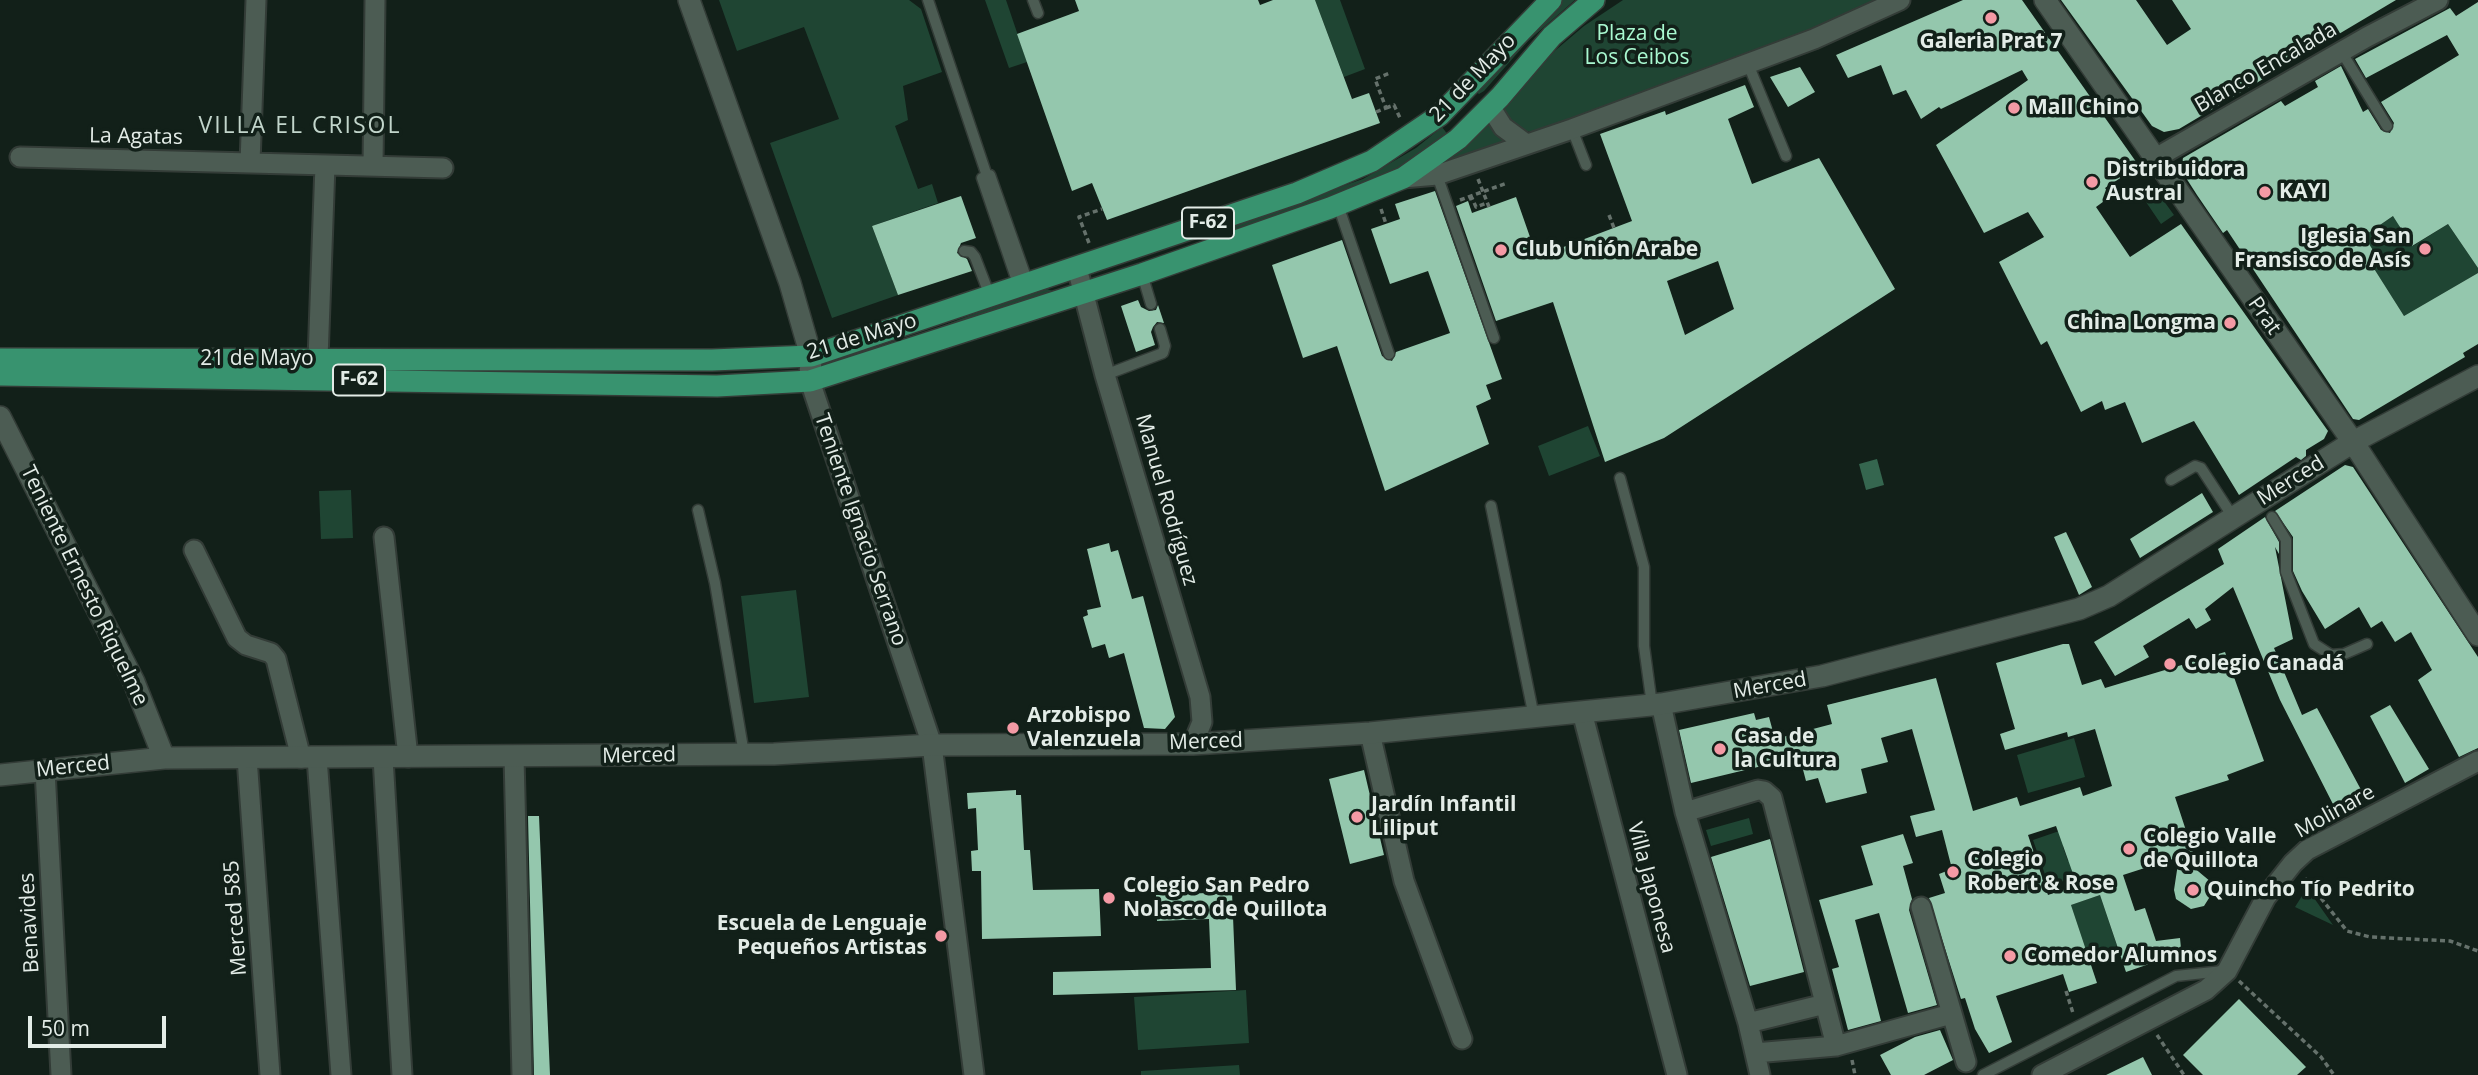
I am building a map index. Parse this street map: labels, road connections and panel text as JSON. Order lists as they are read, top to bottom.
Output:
{
  "streets": {
    "main road": [
      "21 de Mayo",
      "F-62",
      "Prat",
      "Merced",
      "Teniente Ignacio Serrano",
      "Teniente Ernesto Riquelme"
    ],
    "street": [
      "Blanco Encalada",
      "La Agatas",
      "Manuel Rodríguez",
      "Molinare",
      "Villa Japonesa",
      "Merced 585",
      "Benavides"
    ]
  },
  "crossings": [
    ["Blanco Encalada", "Prat"],
    ["21 de Mayo", "Manuel Rodríguez"],
    ["21 de Mayo", "Teniente Ignacio Serrano"],
    ["Prat", "Merced"],
    ["Merced", "Manuel Rodríguez"],
    ["Merced", "Teniente Ignacio Serrano"],
    ["Merced", "Teniente Ernesto Riquelme"],
    ["Merced", "Villa Japonesa"],
    ["Merced", "Merced 585"],
    ["Merced", "Benavides"]
  ],
  "districts": ["VILLA EL CRISOL"],
  "parks": ["Plaza de Los Ceibos"],
  "places": [
    "Galeria Prat 7",
    "Mall Chino",
    "Distribuidora Austral",
    "KAYI",
    "Iglesia San Fransisco de Asís",
    "Club Unión Arabe",
    "China Longma",
    "Colegio Canadá",
    "Arzobispo Valenzuela",
    "Casa de la Cultura",
    "Jardín Infantil Liliput",
    "Colegio Valle de Quillota",
    "Colegio Robert & Rose",
    "Quincho Tío Pedrito",
    "Colegio San Pedro Nolasco de Quillota",
    "Escuela de Lenguaje Pequeños Artistas",
    "Comedor Alumnos"
  ],
  "scale_bar": "50 m"
}
